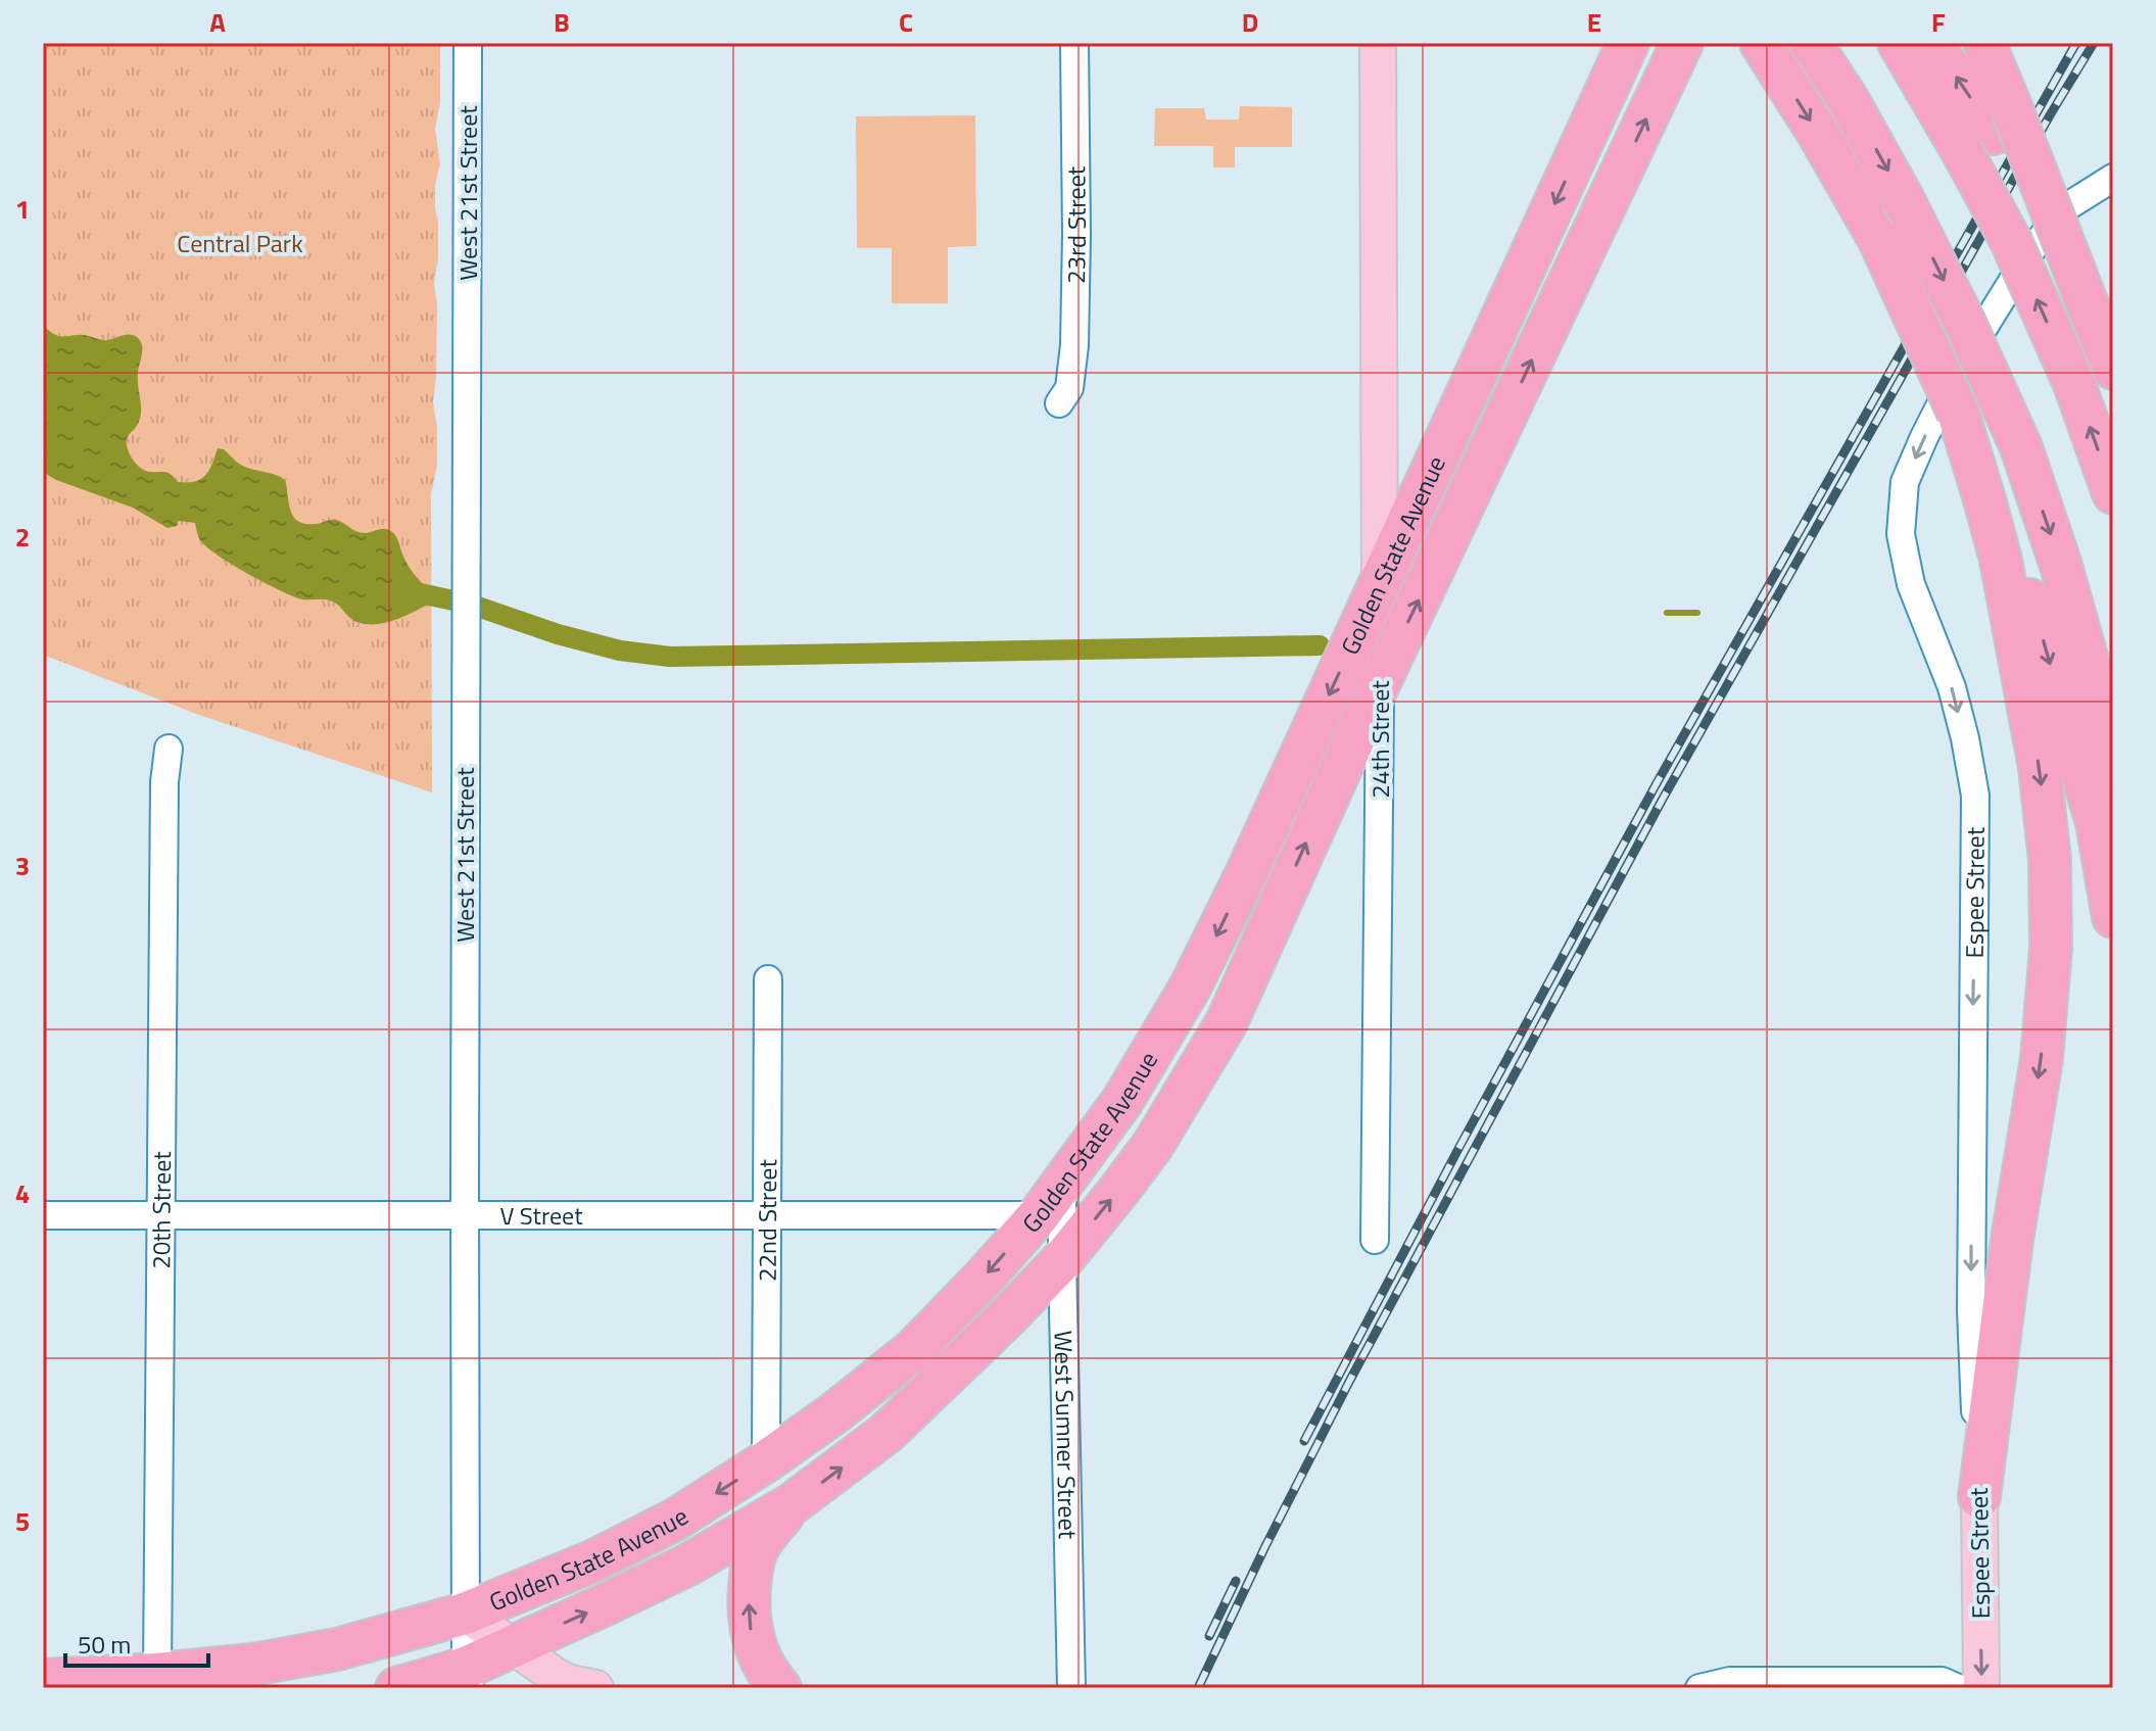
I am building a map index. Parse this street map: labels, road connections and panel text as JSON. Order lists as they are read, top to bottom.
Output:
{
  "streets": {
    "highway": ["Golden State Avenue"],
    "main road": ["24th Street", "Espee Street"],
    "street": [
      "West 21st Street",
      "23rd Street",
      "20th Street",
      "V Street",
      "22nd Street",
      "West Sumner Street"
    ]
  },
  "crossings": [
    ["West 21st Street", "Golden State Avenue"],
    ["West 21st Street", "V Street"],
    ["Golden State Avenue", "24th Street"],
    ["Golden State Avenue", "20th Street"],
    ["Golden State Avenue", "V Street"],
    ["Golden State Avenue", "22nd Street"],
    ["Golden State Avenue", "West Sumner Street"],
    ["20th Street", "V Street"],
    ["V Street", "22nd Street"]
  ],
  "one_way": ["Espee Street"],
  "parks": ["Central Park"],
  "scale_bar": "50 m",
  "grid": {
    "columns": [
      "A",
      "B",
      "C",
      "D",
      "E",
      "F"
    ],
    "rows": [
      "1",
      "2",
      "3",
      "4",
      "5"
    ]
  }
}
